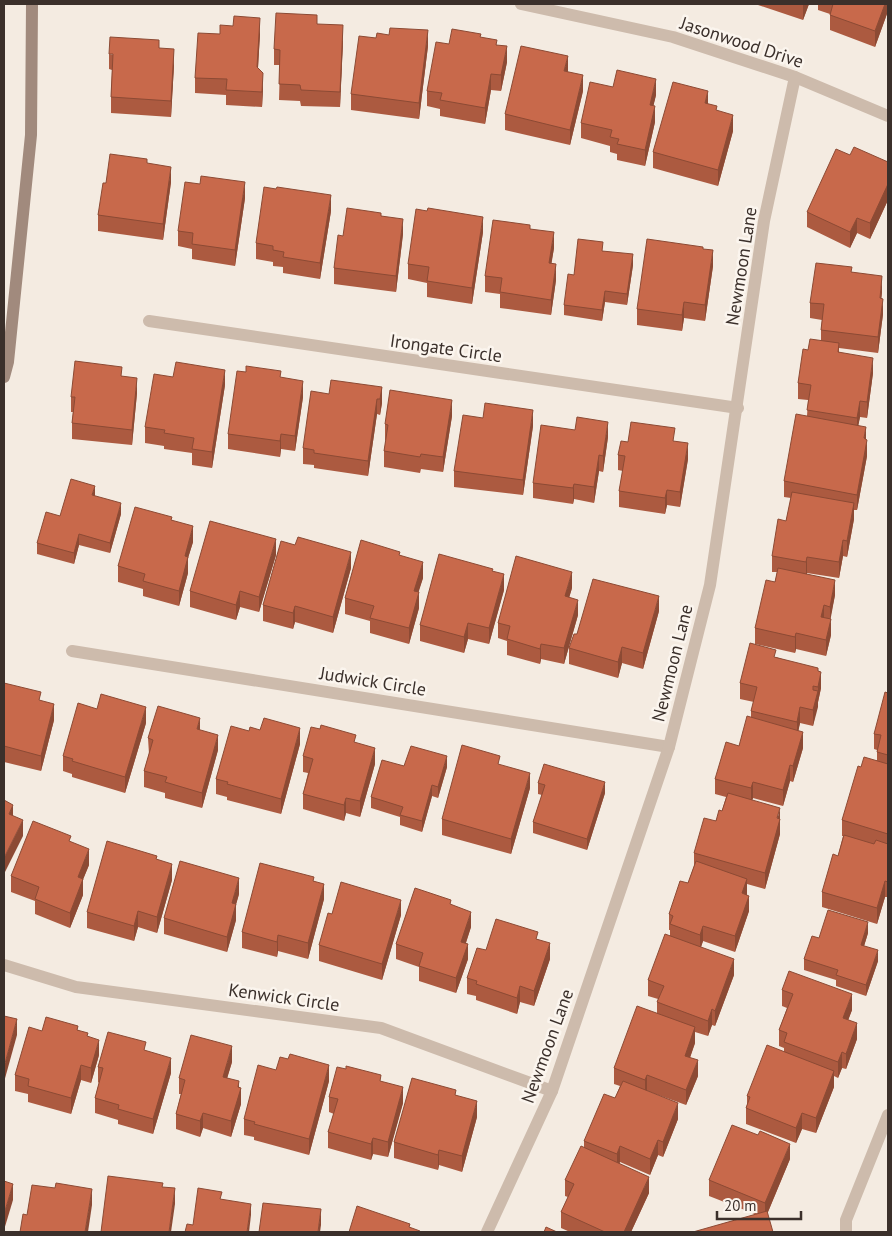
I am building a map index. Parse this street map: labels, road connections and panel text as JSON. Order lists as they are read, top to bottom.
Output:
{
  "streets": {
    "street": [
      "Jasonwood Drive",
      "Newmoon Lane",
      "Irongate Circle",
      "Judwick Circle",
      "Kenwick Circle"
    ]
  },
  "crossings": [
    ["Jasonwood Drive", "Newmoon Lane"],
    ["Newmoon Lane", "Irongate Circle"],
    ["Newmoon Lane", "Judwick Circle"],
    ["Newmoon Lane", "Kenwick Circle"]
  ],
  "scale_bar": "20 m"
}
